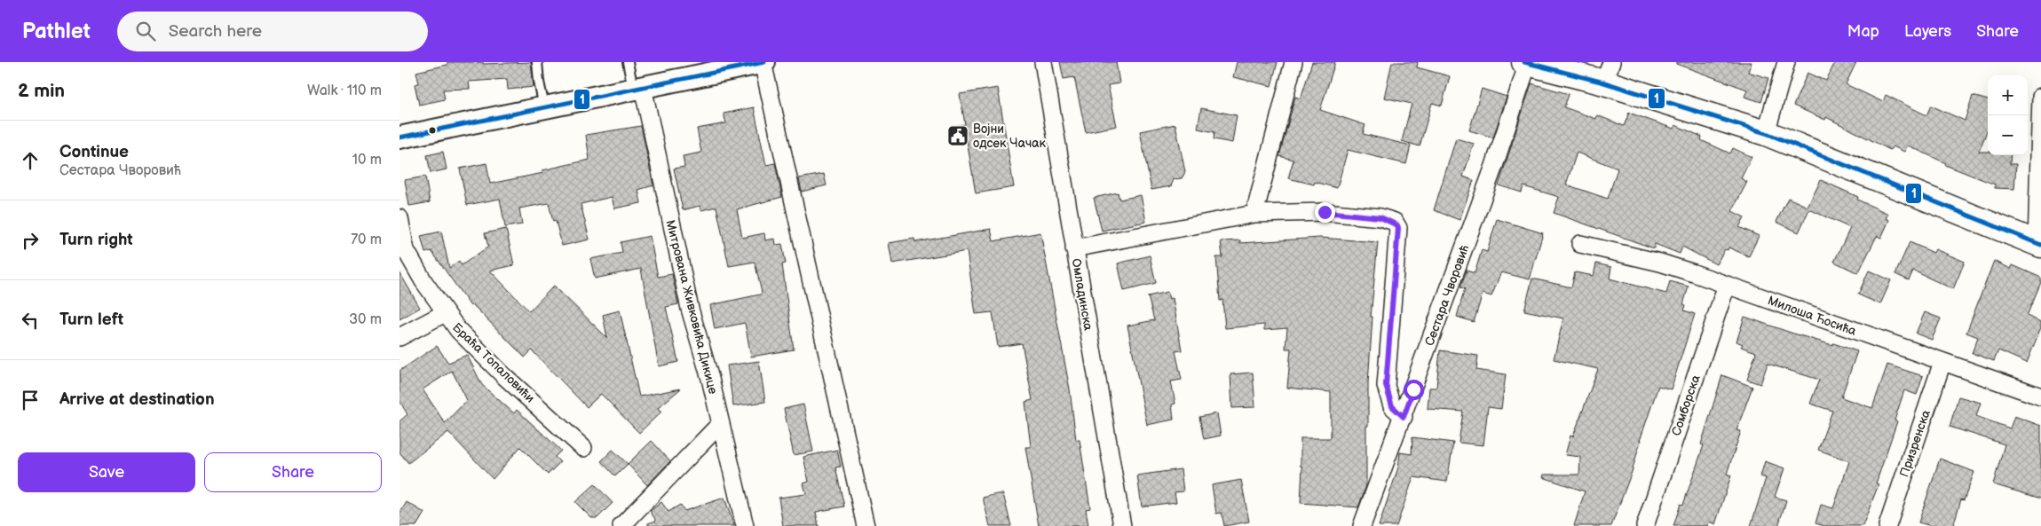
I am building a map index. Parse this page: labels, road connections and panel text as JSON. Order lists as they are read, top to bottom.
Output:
{
  "streets": {
    "street": [
      "Омладинска",
      "Сестара Чворовић",
      "Митрована Живковића Дикице",
      "Милоша Ћосића",
      "Браћа Топаловићи",
      "Сомборска",
      "Призренска"
    ]
  },
  "crossings": [
    ["Милоша Ћосића", "Сомборска"],
    ["Милоша Ћосића", "Призренска"]
  ],
  "places": {
    "public building": ["Војни одсек Чачак"]
  },
  "lines": ["transit line 1"],
  "page": {
    "header": "Pathlet",
    "search": "Search here",
    "nav": ["Map", "Layers", "Share"],
    "heading": ["2 min", "Walk · 110 m"],
    "map_buttons": ["+", "−"],
    "list": [
      ["Continue", "Сестара Чворовић", "10 m"],
      ["Turn right", "70 m"],
      ["Turn left", "30 m"],
      "Arrive at destination"
    ],
    "buttons": ["Save", "Share"]
  }
}
